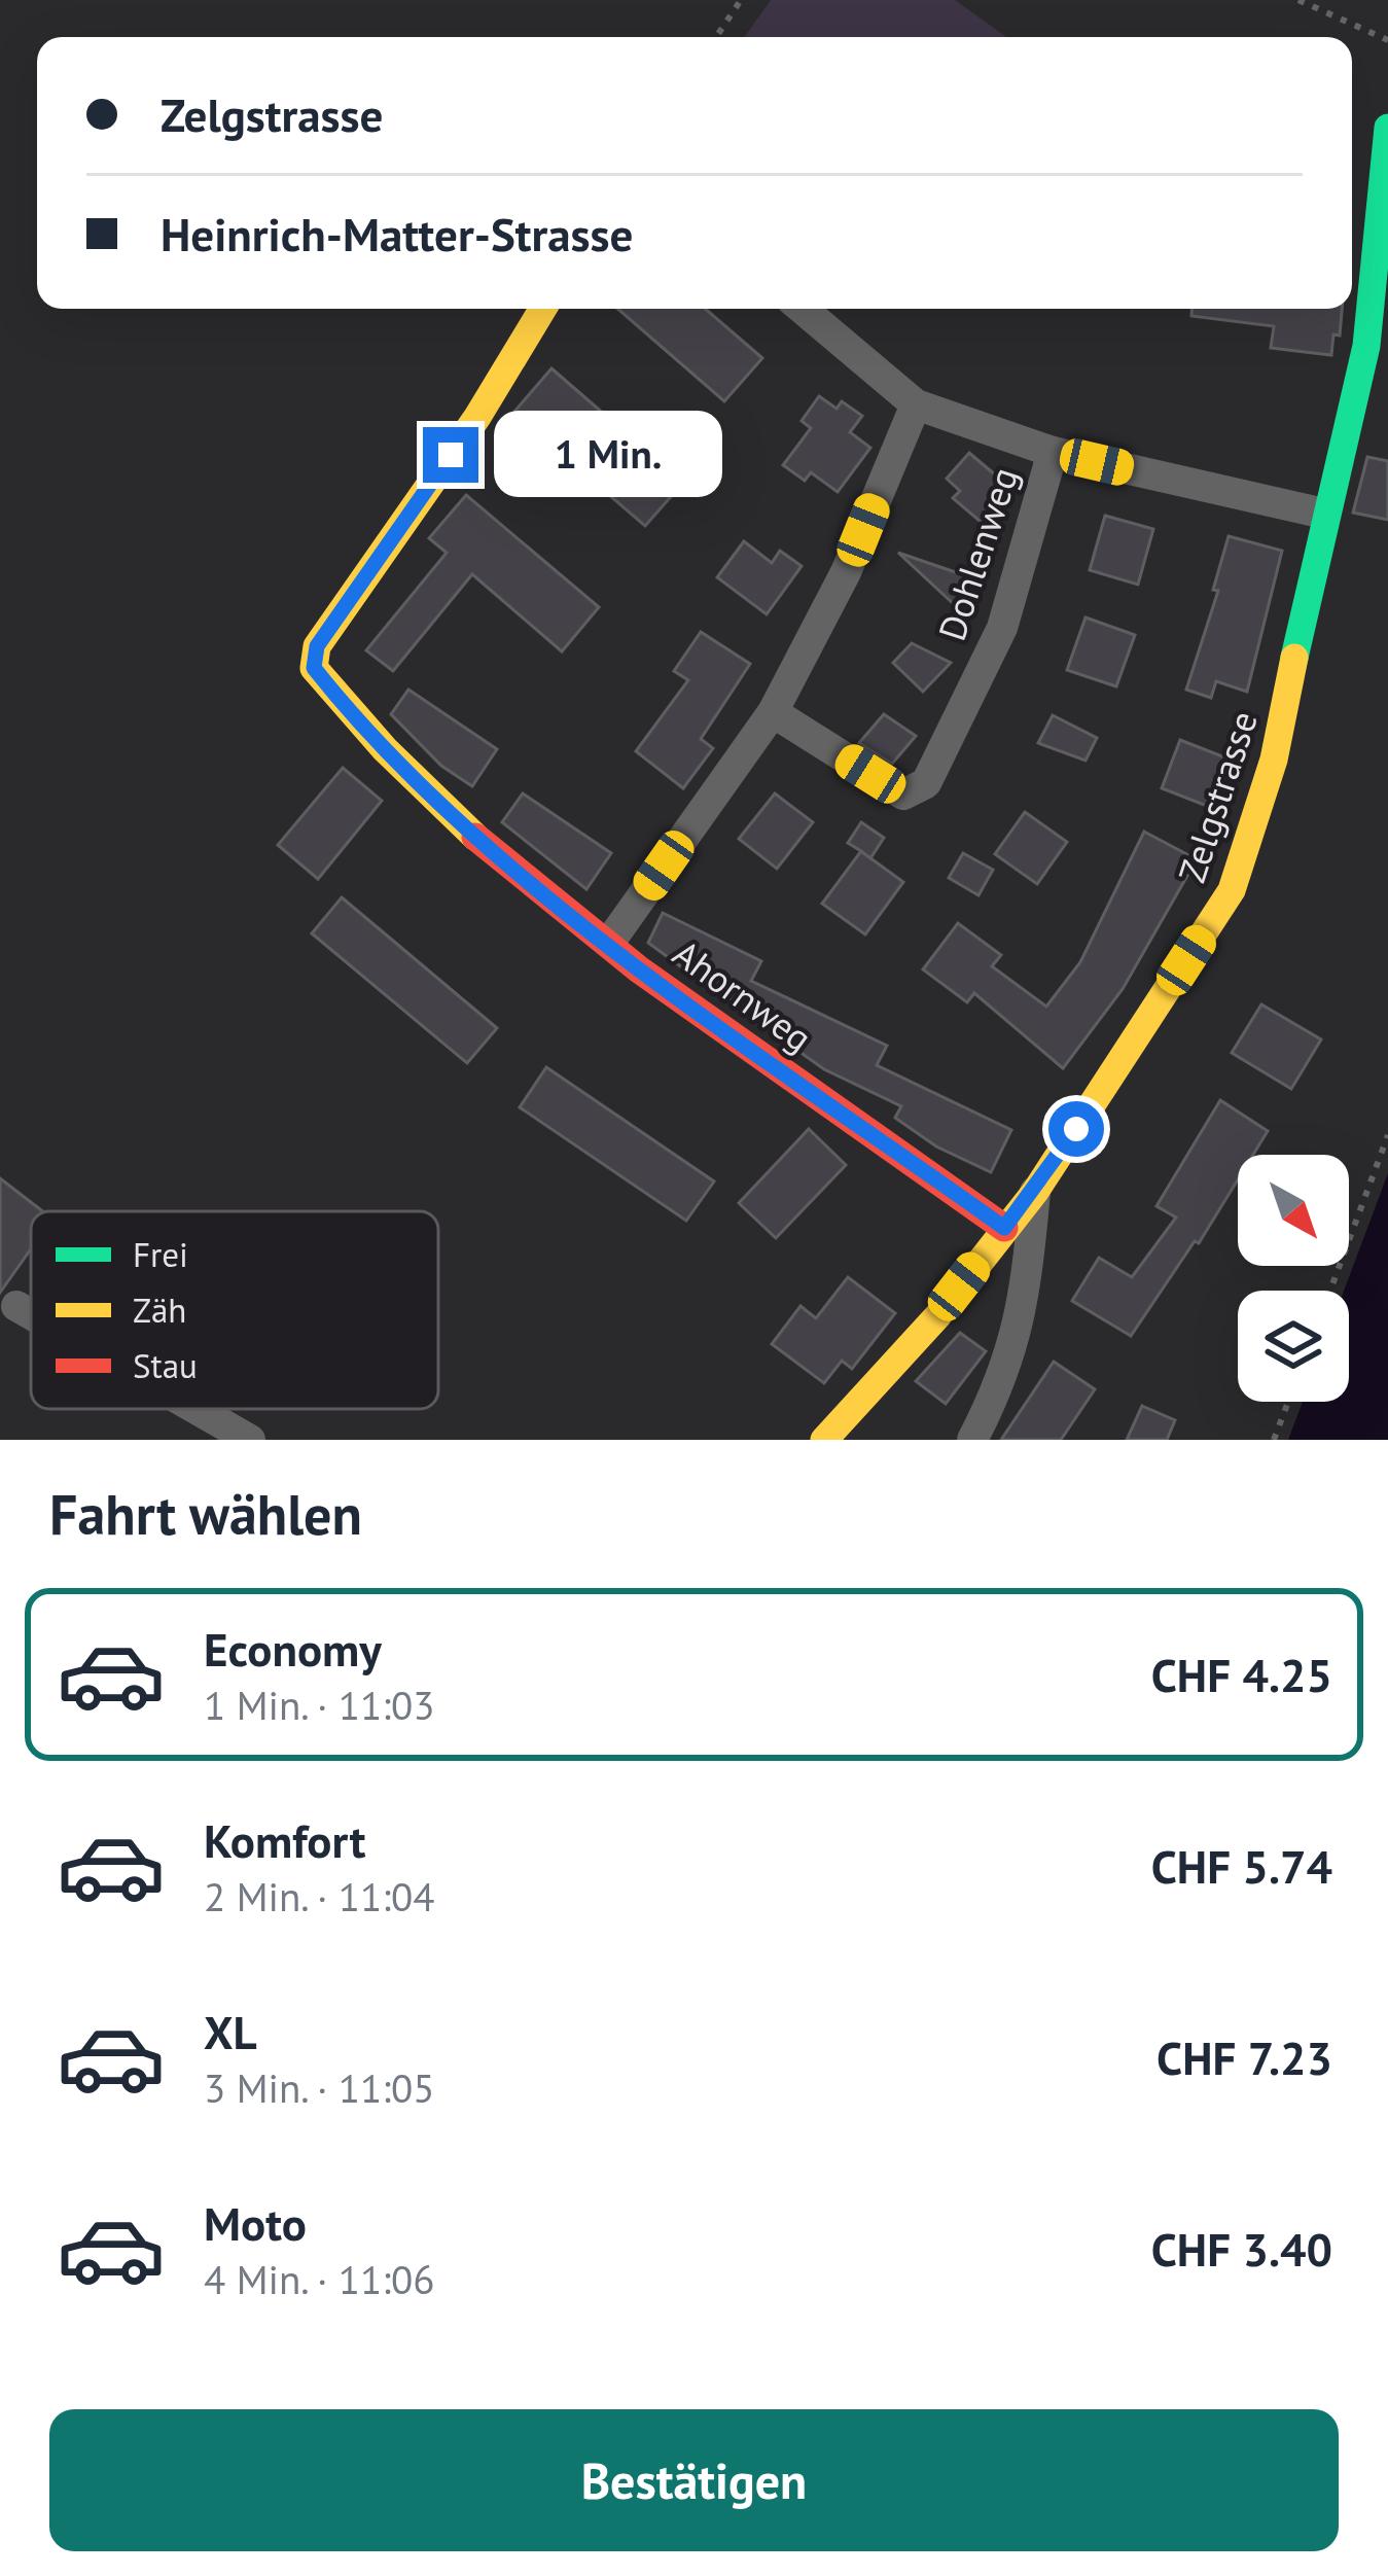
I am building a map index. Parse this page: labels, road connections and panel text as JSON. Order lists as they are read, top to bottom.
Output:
{
  "streets": {
    "street": ["Dohlenweg", "Zelgstrasse", "Ahornweg"]
  },
  "crossings": [
    ["Zelgstrasse", "Ahornweg"]
  ],
  "legend": ["Frei", "Zäh", "Stau"],
  "north": "bottom right",
  "page": {
    "banner": ["Zelgstrasse", "Heinrich-Matter-Strasse"],
    "bubble": "1 Min.",
    "heading": "Fahrt wählen",
    "list": [
      {
        "name": "Economy",
        "note": "1 Min. · 11:03",
        "value": "CHF 4.25"
      },
      {
        "name": "Komfort",
        "note": "2 Min. · 11:04",
        "value": "CHF 5.74"
      },
      {
        "name": "XL",
        "note": "3 Min. · 11:05",
        "value": "CHF 7.23"
      },
      {
        "name": "Moto",
        "note": "4 Min. · 11:06",
        "value": "CHF 3.40"
      }
    ],
    "buttons": "Bestätigen"
  }
}
